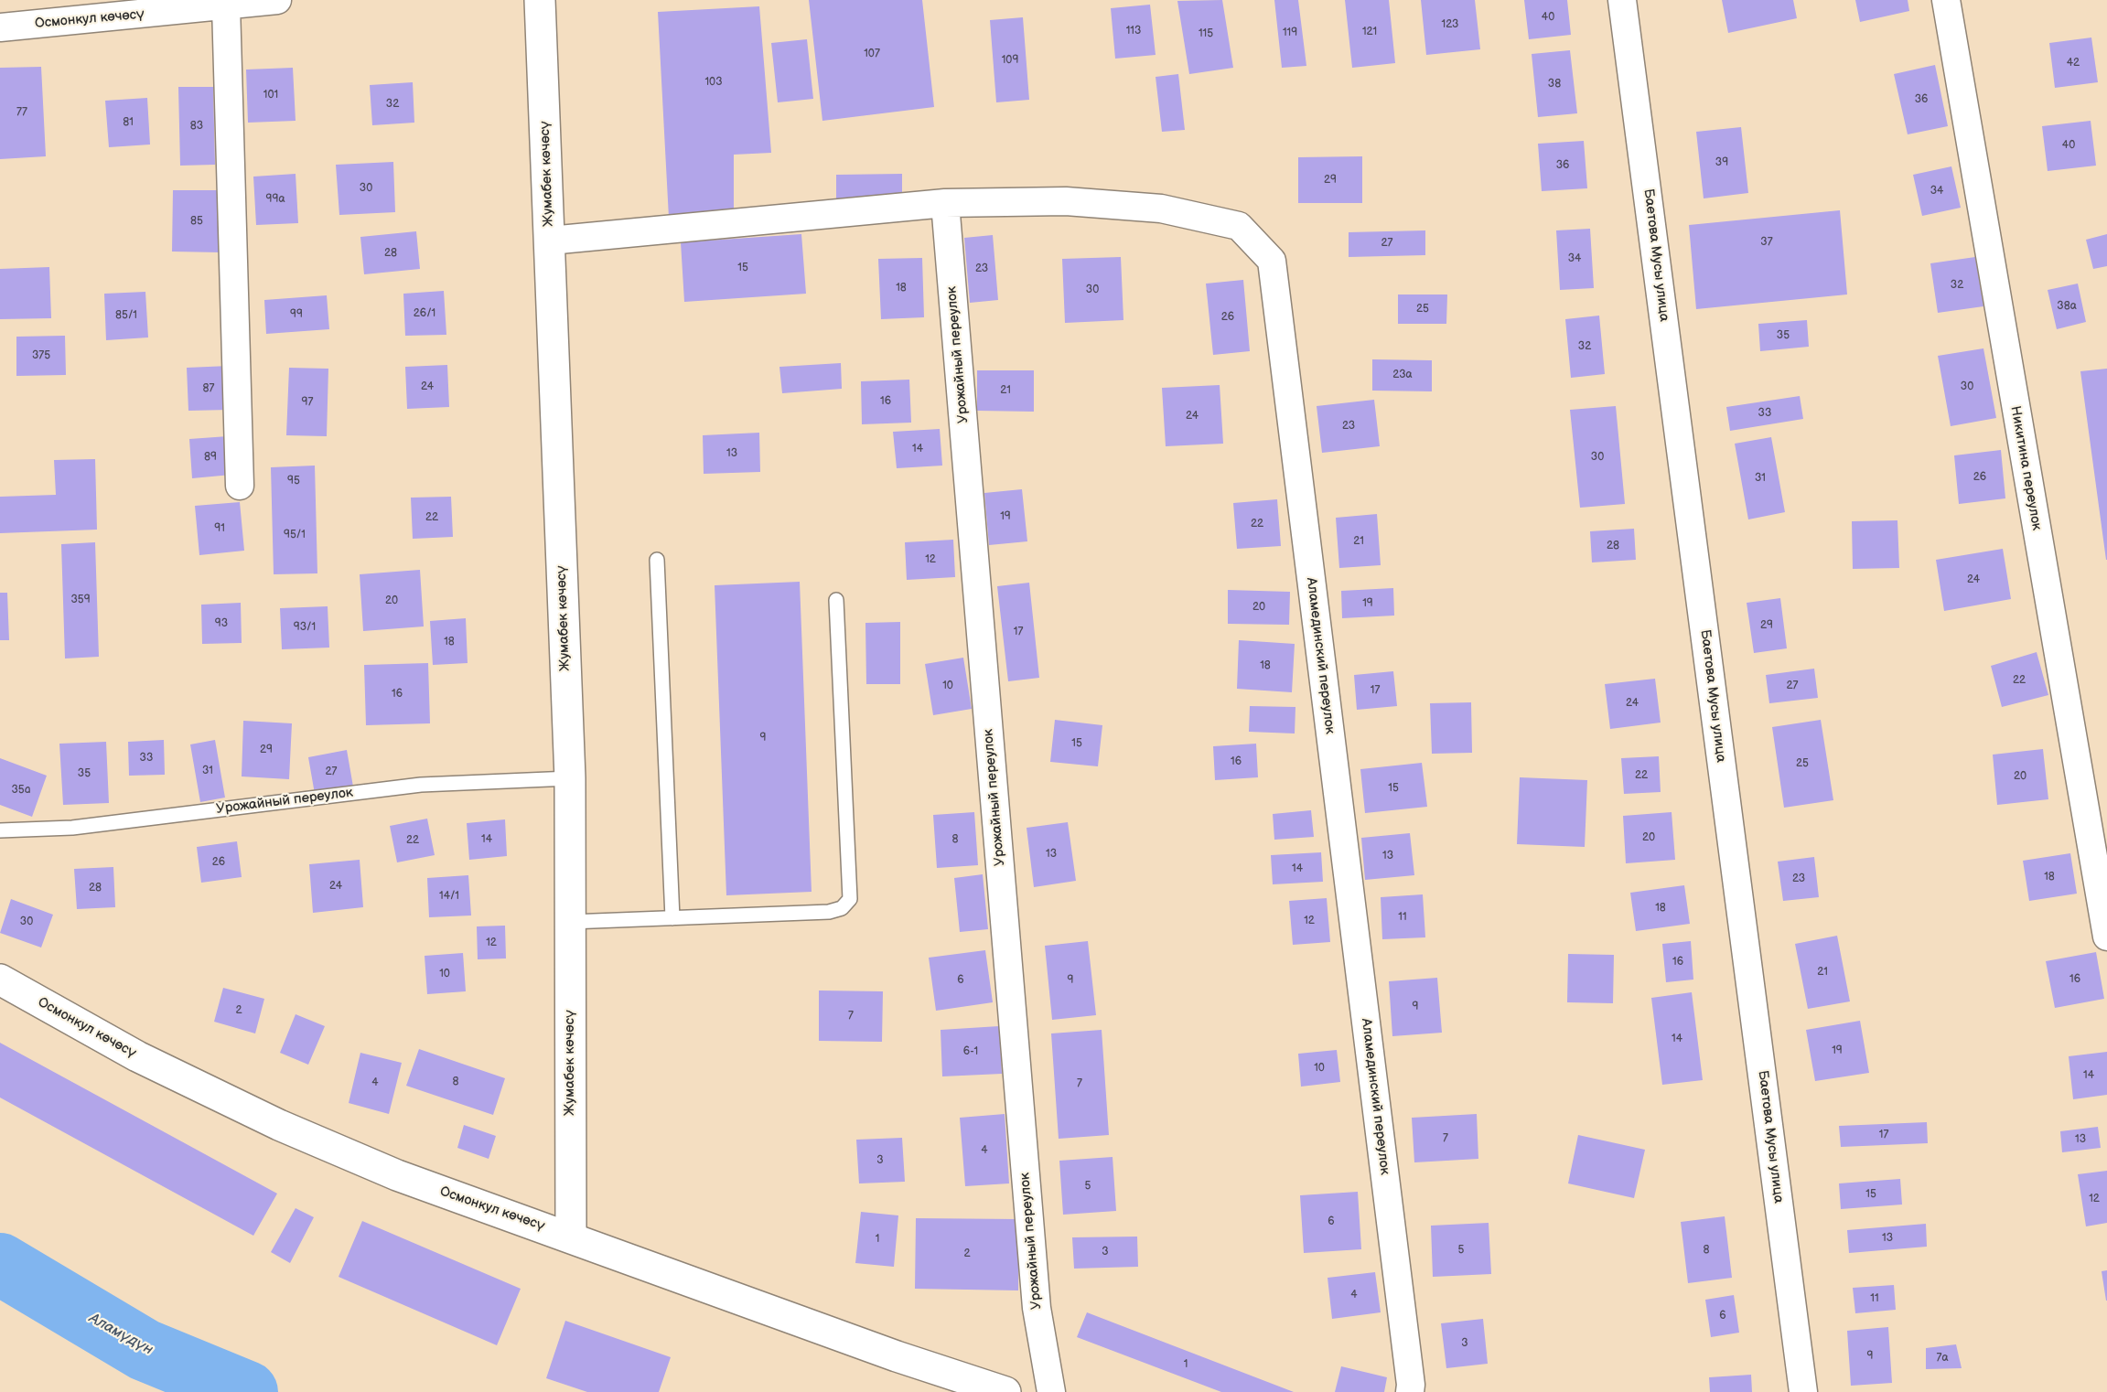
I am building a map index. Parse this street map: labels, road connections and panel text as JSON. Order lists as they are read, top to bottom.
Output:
{
  "streets": {
    "street": [
      "Осмонкул көчөсү",
      "Жумабек көчөсү",
      "Баетова Мусы улица",
      "Урожайный переулок",
      "Никитина переулок",
      "Аламединский переулок"
    ]
  },
  "crossings": [
    ["Осмонкул көчөсү", "Жумабек көчөсү"],
    ["Жумабек көчөсү", "Урожайный переулок"],
    ["Жумабек көчөсү", "Аламединский переулок"],
    ["Урожайный переулок", "Аламединский переулок"]
  ],
  "water": ["Аламүдүн"],
  "house_numbers": [
    "40",
    "123",
    "113",
    "121",
    "119",
    "115",
    "107",
    "109",
    "42",
    "103",
    "38",
    "101",
    "36",
    "32",
    "77",
    "81",
    "83",
    "40",
    "39",
    "36",
    "29",
    "30",
    "34",
    "99а",
    "85",
    "37",
    "27",
    "28",
    "34",
    "15",
    "23",
    "32",
    "18",
    "30",
    "38а",
    "25",
    "26/1",
    "99",
    "85/1",
    "26",
    "35",
    "32",
    "375",
    "23а",
    "24",
    "30",
    "87",
    "21",
    "16",
    "97",
    "33",
    "24",
    "23",
    "14",
    "13",
    "89",
    "30",
    "26",
    "31",
    "95",
    "19",
    "22",
    "22",
    "91",
    "95/1",
    "21",
    "28",
    "12",
    "24",
    "359",
    "20",
    "19",
    "20",
    "93",
    "29",
    "93/1",
    "17",
    "18",
    "18",
    "22",
    "10",
    "27",
    "17",
    "16",
    "24",
    "9",
    "15",
    "29",
    "33",
    "16",
    "25",
    "31",
    "27",
    "35",
    "22",
    "20",
    "15",
    "35a",
    "20",
    "14",
    "8",
    "22",
    "13",
    "13",
    "26",
    "14",
    "18",
    "23",
    "24",
    "28",
    "14/1",
    "18",
    "11",
    "12",
    "30",
    "12",
    "16",
    "21",
    "10",
    "16",
    "6",
    "9",
    "9",
    "2",
    "7",
    "14",
    "19",
    "6-1",
    "10",
    "14",
    "8",
    "4",
    "7",
    "17",
    "7",
    "13",
    "4",
    "3",
    "5",
    "15",
    "12",
    "6",
    "13",
    "1",
    "5",
    "8",
    "3",
    "2",
    "4",
    "11",
    "6",
    "3",
    "9",
    "7а",
    "1"
  ]
}
